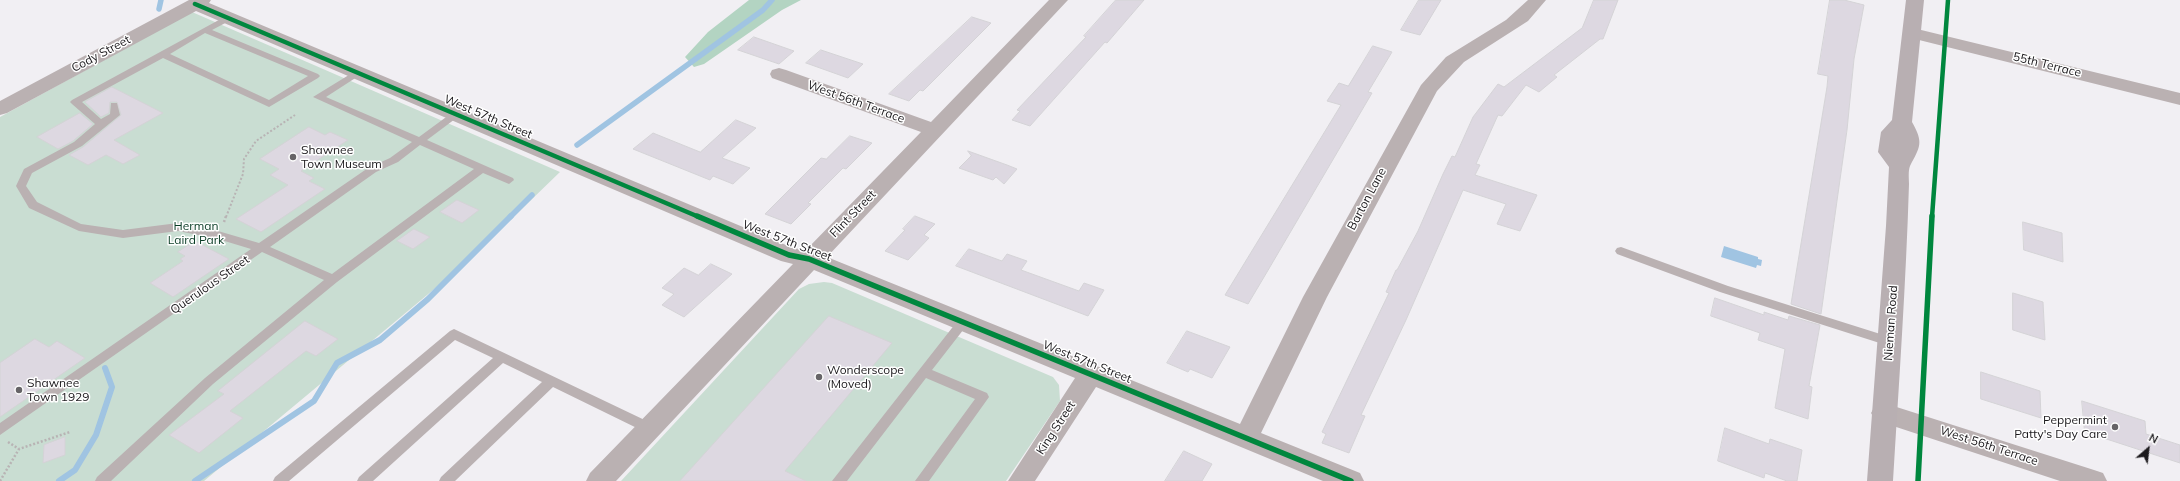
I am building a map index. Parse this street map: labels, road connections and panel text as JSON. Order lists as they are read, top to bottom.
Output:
{
  "streets": {
    "main road": ["Nieman Road"],
    "street": [
      "Cody Street",
      "55th Terrace",
      "West 56th Terrace",
      "West 57th Street",
      "Barton Lane",
      "Flint Street",
      "King Street"
    ],
    "lane": ["Querulous Street"]
  },
  "crossings": [
    ["Cody Street", "West 57th Street"],
    ["55th Terrace", "Nieman Road"],
    ["West 56th Terrace", "Flint Street"],
    ["West 56th Terrace", "Nieman Road"],
    ["West 57th Street", "Barton Lane"],
    ["West 57th Street", "Flint Street"],
    ["West 57th Street", "Querulous Street"],
    ["West 57th Street", "King Street"]
  ],
  "parks": ["Herman Laird Park"],
  "places": [
    "Shawnee Town Museum",
    "Wonderscope (Moved)",
    "Shawnee Town 1929",
    "Peppermint Patty's Day Care"
  ],
  "north": "top right"
}
